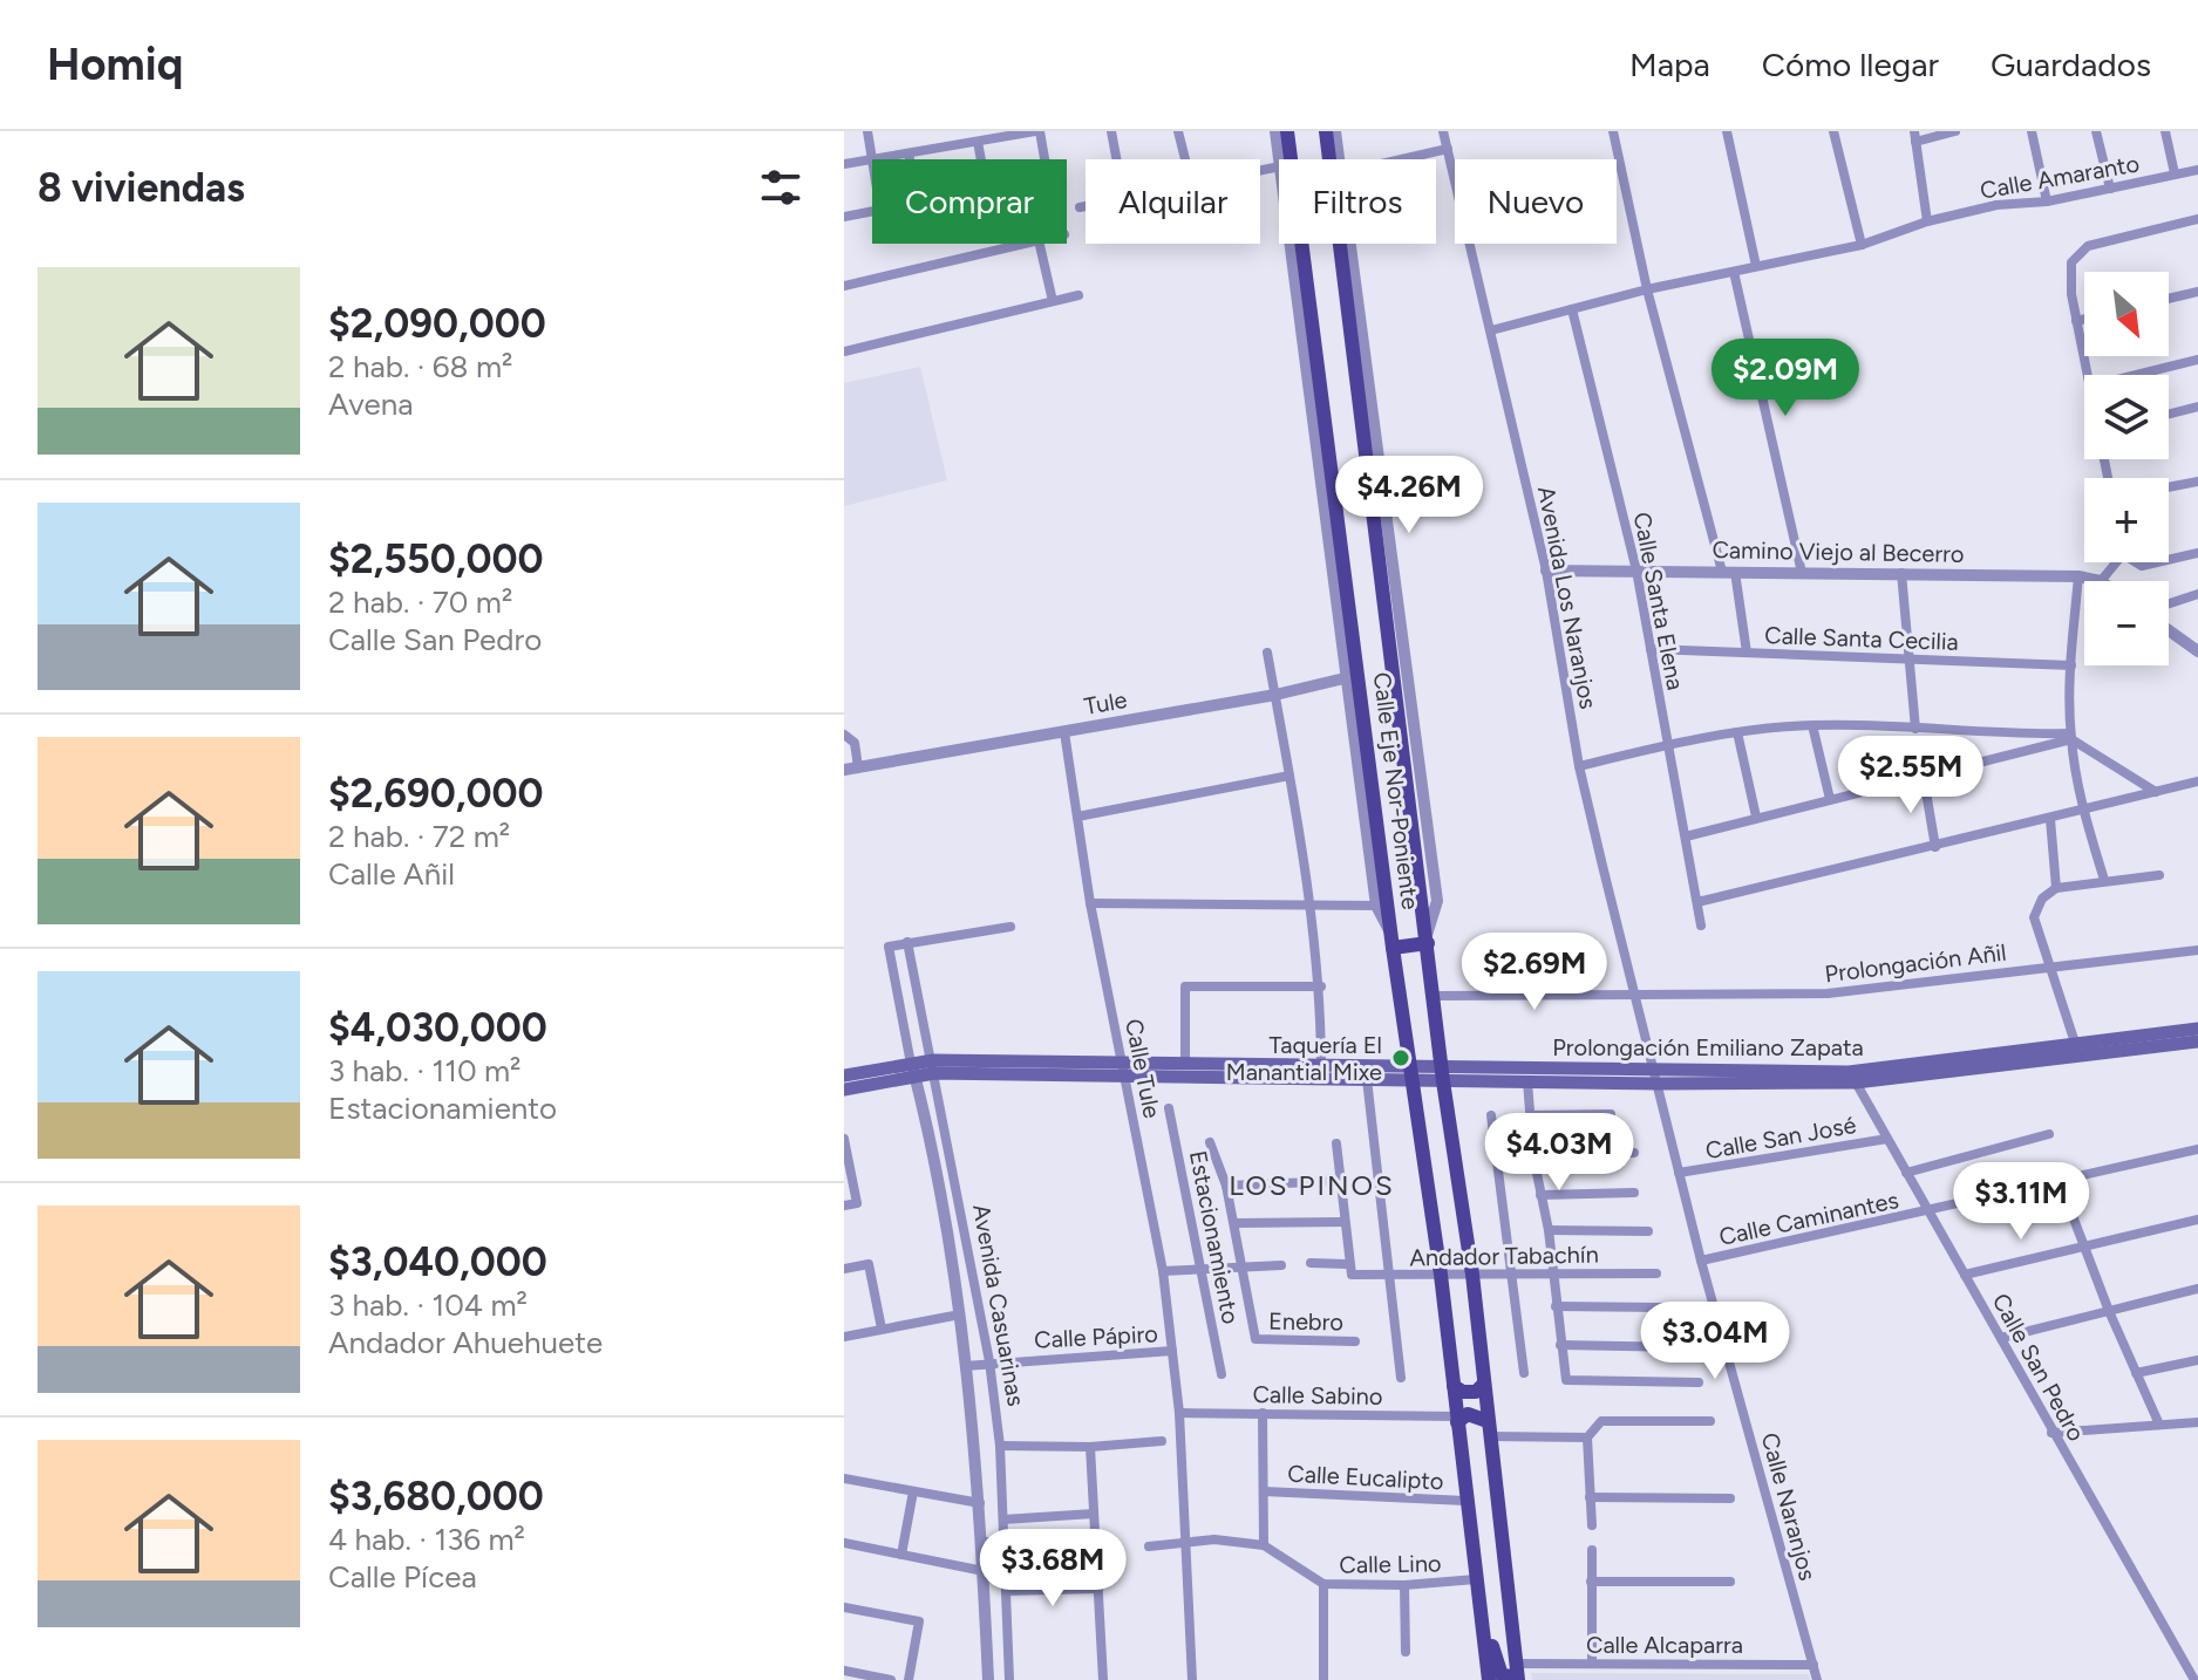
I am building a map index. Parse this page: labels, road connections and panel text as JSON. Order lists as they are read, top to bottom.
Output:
{
  "streets": {
    "main road": ["Calle Eje Nor-Poniente", "Prolongación Emiliano Zapata"],
    "street": [
      "Calle Amaranto",
      "Camino Viejo al Becerro",
      "Avenida Los Naranjos",
      "Calle Santa Elena",
      "Calle Santa Cecilia",
      "Tule",
      "Prolongación Añil",
      "Calle Tule",
      "Calle San José",
      "Calle Caminantes",
      "Estacionamiento",
      "Andador Tabachín",
      "Avenida Casuarinas",
      "Enebro",
      "Calle Pápiro",
      "Calle San Pedro",
      "Calle Sabino",
      "Calle Eucalipto",
      "Calle Naranjos",
      "Calle Lino",
      "Calle Alcaparra"
    ]
  },
  "crossings": [
    ["Calle Amaranto", "Avenida Los Naranjos"],
    ["Calle Amaranto", "Calle Santa Elena"],
    ["Camino Viejo al Becerro", "Avenida Los Naranjos"],
    ["Camino Viejo al Becerro", "Calle Santa Elena"],
    ["Avenida Los Naranjos", "Prolongación Añil"],
    ["Avenida Los Naranjos", "Prolongación Emiliano Zapata"],
    ["Avenida Los Naranjos", "Calle Naranjos"],
    ["Calle Santa Elena", "Calle Santa Cecilia"],
    ["Tule", "Calle Eje Nor-Poniente"],
    ["Tule", "Calle Tule"],
    ["Calle Eje Nor-Poniente", "Prolongación Añil"],
    ["Calle Eje Nor-Poniente", "Prolongación Emiliano Zapata"],
    ["Calle Eje Nor-Poniente", "Andador Tabachín"],
    ["Calle Eje Nor-Poniente", "Calle Sabino"],
    ["Calle Eje Nor-Poniente", "Calle Eucalipto"],
    ["Calle Eje Nor-Poniente", "Calle Lino"],
    ["Calle Eje Nor-Poniente", "Calle Alcaparra"],
    ["Prolongación Emiliano Zapata", "Calle Tule"],
    ["Prolongación Emiliano Zapata", "Calle San Pedro"],
    ["Prolongación Emiliano Zapata", "Calle Naranjos"],
    ["Calle Tule", "Calle Pápiro"],
    ["Calle Tule", "Calle Sabino"],
    ["Calle Tule", "Calle Lino"],
    ["Calle San José", "Calle San Pedro"],
    ["Calle San José", "Calle Naranjos"],
    ["Calle Caminantes", "Calle San Pedro"],
    ["Calle Caminantes", "Calle Naranjos"],
    ["Avenida Casuarinas", "Calle Pápiro"],
    ["Calle Naranjos", "Calle Alcaparra"]
  ],
  "districts": ["LOS PINOS"],
  "places": ["Taquería El Manantial Mixe"],
  "north": "bottom right",
  "page": {
    "header": "Homiq",
    "nav": ["Mapa", "Cómo llegar", "Guardados"],
    "heading": "8 viviendas",
    "chip": [
      "Comprar",
      "Alquilar",
      "Filtros",
      "Nuevo"
    ],
    "list": [
      {
        "name": "$2,090,000",
        "note": "2 hab. · 68 m² · Avena"
      },
      {
        "name": "$2,550,000",
        "note": "2 hab. · 70 m² · Calle San Pedro"
      },
      {
        "name": "$2,690,000",
        "note": "2 hab. · 72 m² · Calle Añil"
      },
      {
        "name": "$4,030,000",
        "note": "3 hab. · 110 m² · Estacionamiento"
      },
      {
        "name": "$3,040,000",
        "note": "3 hab. · 104 m² · Andador Ahuehuete"
      },
      {
        "name": "$3,680,000",
        "note": "4 hab. · 136 m² · Calle Pícea"
      }
    ],
    "map_buttons": ["+", "−"],
    "price": [
      "$2.09M",
      "$4.26M",
      "$2.55M",
      "$2.69M",
      "$4.03M",
      "$3.11M",
      "$3.04M",
      "$3.68M"
    ]
  }
}
